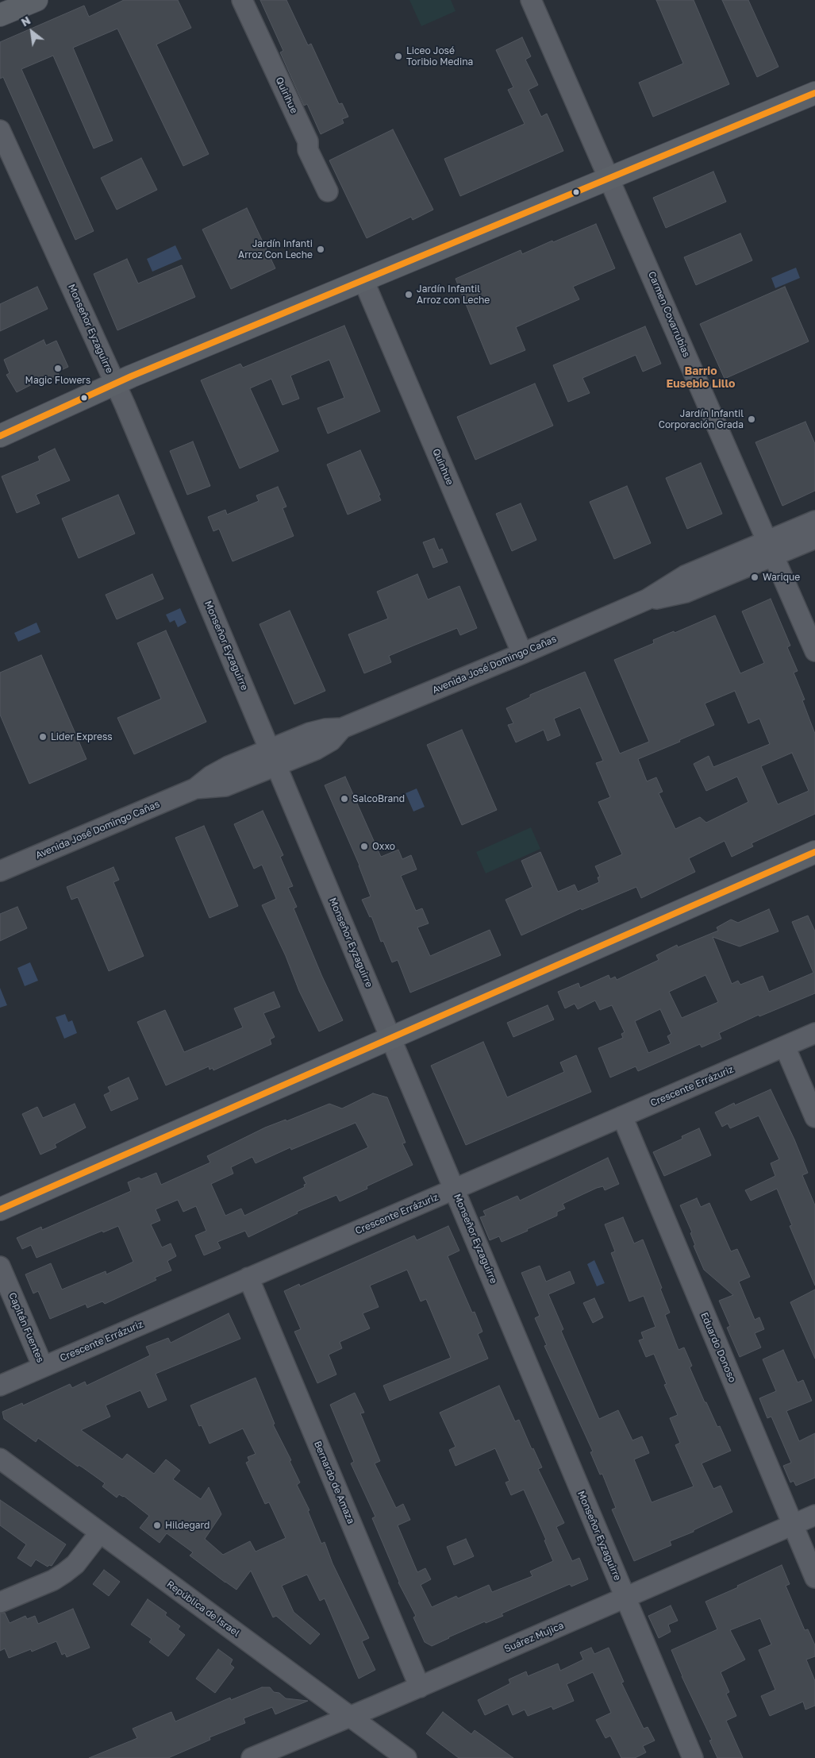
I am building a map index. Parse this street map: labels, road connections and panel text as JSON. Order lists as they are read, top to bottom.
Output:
{
  "streets": {
    "street": [
      "Quirihue",
      "Carmen Covarrubias",
      "Monseñor Eyzaguirre",
      "Quinhue",
      "Avenida José Domingo Cañas",
      "Crescente Errázuriz",
      "Capitán Fuentes",
      "Eduardo Donoso",
      "Bernardo de Amaza",
      "República de Israel",
      "Suárez Mujica"
    ]
  },
  "crossings": [
    ["Carmen Covarrubias", "Avenida José Domingo Cañas"],
    ["Monseñor Eyzaguirre", "Avenida José Domingo Cañas"],
    ["Monseñor Eyzaguirre", "Crescente Errázuriz"],
    ["Monseñor Eyzaguirre", "Suárez Mujica"],
    ["Quinhue", "Avenida José Domingo Cañas"],
    ["Crescente Errázuriz", "Capitán Fuentes"],
    ["Crescente Errázuriz", "Eduardo Donoso"],
    ["Crescente Errázuriz", "Bernardo de Amaza"],
    ["Eduardo Donoso", "Suárez Mujica"],
    ["Bernardo de Amaza", "Suárez Mujica"],
    ["República de Israel", "Suárez Mujica"]
  ],
  "districts": ["Barrio Eusebio Lillo"],
  "places": [
    "Liceo José Toribio Medina",
    "Jardín Infanti Arroz Con Leche",
    "Jardín Infantil Arroz con Leche",
    "Magic Flowers",
    "Jardín Infantil Corporación Grada",
    "Warique",
    "Lider Express",
    "SalcoBrand",
    "Oxxo",
    "Hildegard"
  ],
  "north": "top left"
}
